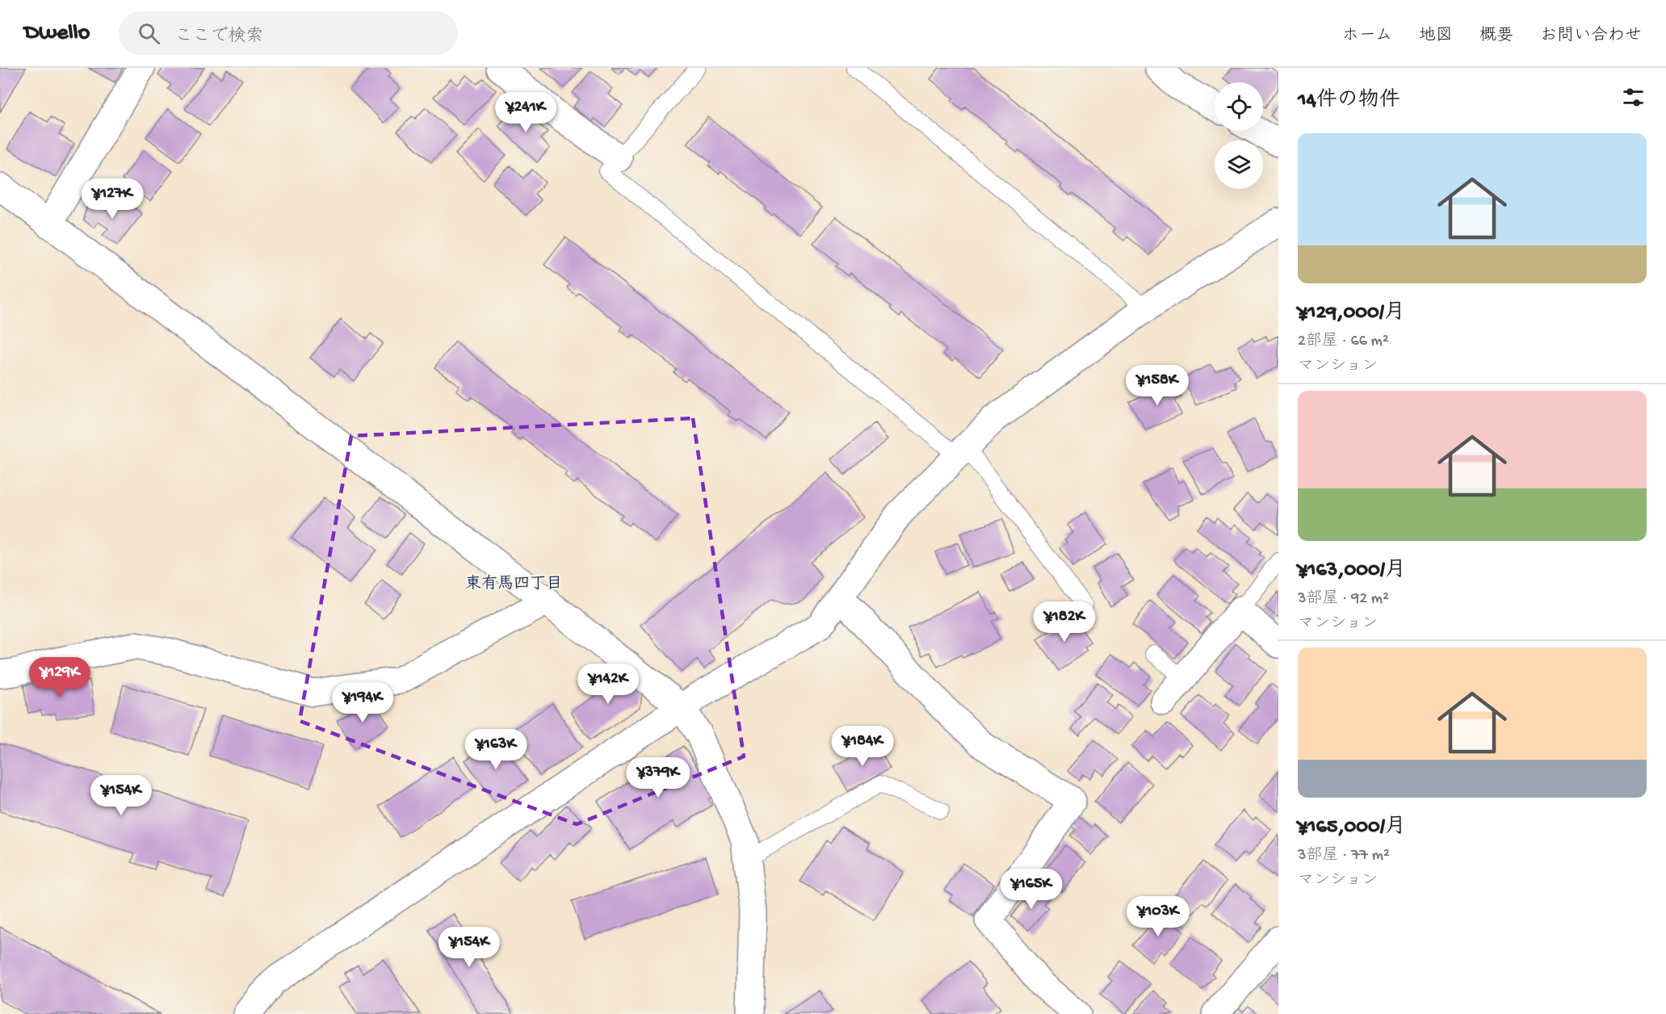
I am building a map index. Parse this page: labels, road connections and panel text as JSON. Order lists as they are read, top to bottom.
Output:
{
  "districts": ["東有馬四丁目"],
  "page": {
    "header": "Dwello",
    "search": "ここで検索",
    "nav": [
      "ホーム",
      "地図",
      "概要",
      "お問い合わせ"
    ],
    "heading": "14件の物件",
    "price": [
      "¥241K",
      "¥127K",
      "¥158K",
      "¥182K",
      "¥129K",
      "¥142K",
      "¥194K",
      "¥184K",
      "¥163K",
      "¥379K",
      "¥154K",
      "¥165K",
      "¥103K",
      "¥154K"
    ],
    "list": [
      {
        "name": "¥129,000/月",
        "note": "2部屋 · 66 m² · マンション"
      },
      {
        "name": "¥163,000/月",
        "note": "3部屋 · 92 m² · マンション"
      },
      {
        "name": "¥165,000/月",
        "note": "3部屋 · 77 m² · マンション"
      }
    ]
  }
}
